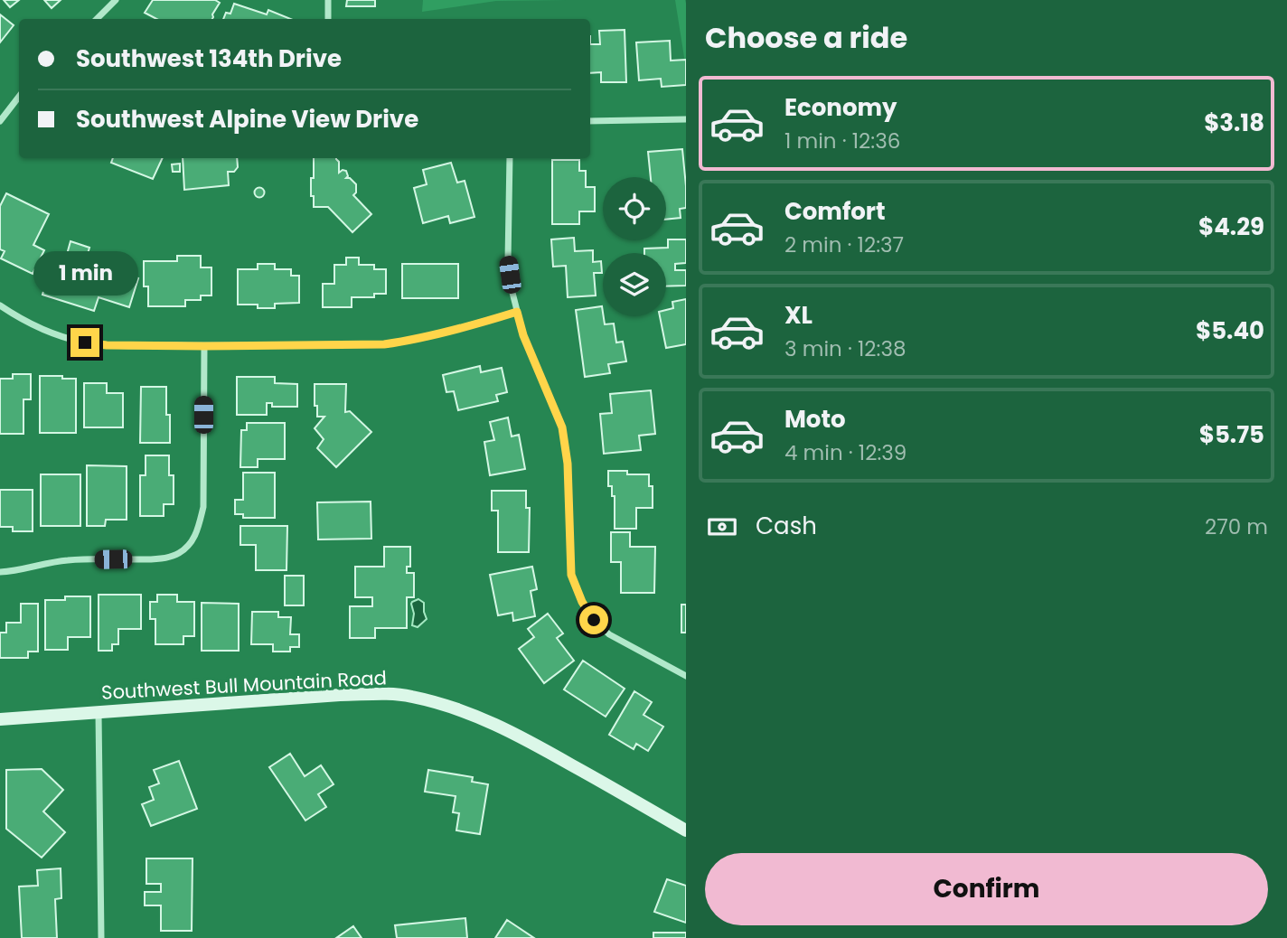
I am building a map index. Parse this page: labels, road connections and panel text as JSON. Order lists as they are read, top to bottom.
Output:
{
  "streets": {
    "main road": ["Southwest Bull Mountain Road"]
  },
  "page": {
    "heading": "Choose a ride",
    "banner": ["Southwest 134th Drive", "Southwest Alpine View Drive"],
    "list": [
      {
        "name": "Economy",
        "note": "1 min · 12:36",
        "value": "$3.18"
      },
      {
        "name": "Comfort",
        "note": "2 min · 12:37",
        "value": "$4.29"
      },
      {
        "name": "XL",
        "note": "3 min · 12:38",
        "value": "$5.40"
      },
      {
        "name": "Moto",
        "note": "4 min · 12:39",
        "value": "$5.75"
      }
    ],
    "bubble": "1 min",
    "pay": ["Cash", "270 m"],
    "buttons": "Confirm"
  }
}
